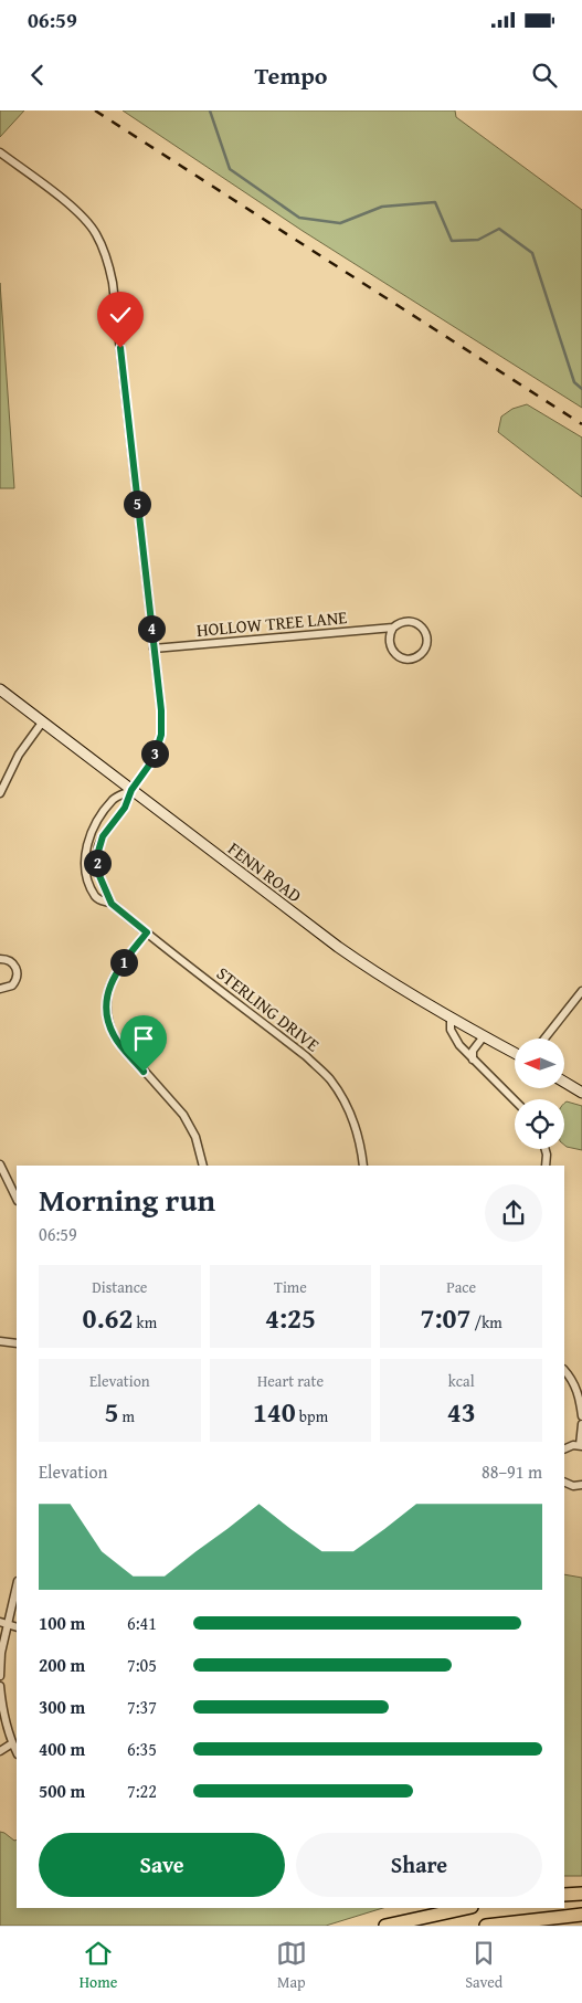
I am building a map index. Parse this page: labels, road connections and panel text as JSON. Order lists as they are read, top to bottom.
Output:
{
  "streets": {
    "street": ["HOLLOW TREE LANE", "FENN ROAD", "STERLING DRIVE"]
  },
  "crossings": [
    ["FENN ROAD", "STERLING DRIVE"]
  ],
  "north": "left",
  "page": {
    "status": "06:59",
    "header": "Tempo",
    "pins": [
      "5",
      "4",
      "3",
      "2",
      "1"
    ],
    "heading": ["Morning run", "06:59"],
    "stats": [
      ["Distance", "0.62 km"],
      ["Time", "4:25"],
      ["Pace", "7:07 /km"],
      ["Elevation", "5 m"],
      ["Heart rate", "140 bpm"],
      ["kcal", "43"]
    ],
    "chart": ["Elevation", "88–91 m"],
    "list": [
      {
        "name": "100 m",
        "note": "6:41"
      },
      {
        "name": "200 m",
        "note": "7:05"
      },
      {
        "name": "300 m",
        "note": "7:37"
      },
      {
        "name": "400 m",
        "note": "6:35"
      },
      {
        "name": "500 m",
        "note": "7:22"
      }
    ],
    "buttons": ["Save", "Share"],
    "tabs": ["Home", "Map", "Saved"]
  }
}
